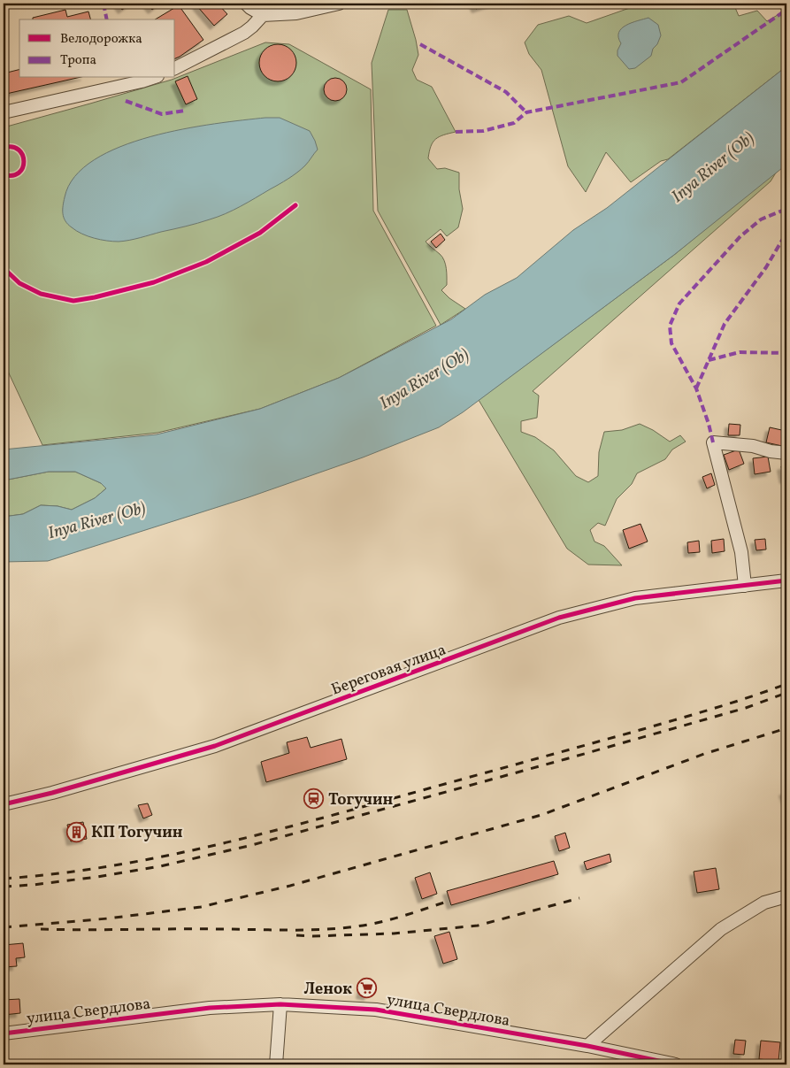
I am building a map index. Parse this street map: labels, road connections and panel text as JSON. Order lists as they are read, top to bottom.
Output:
{
  "streets": {
    "street": ["Береговая улица", "улица Свердлова"]
  },
  "water": ["Inya River (Ob)"],
  "places": {
    "station": ["Тогучин"],
    "building": ["КП Тогучин"],
    "supermarket": ["Ленок"]
  },
  "legend": ["Велодорожка", "Тропа"]
}
